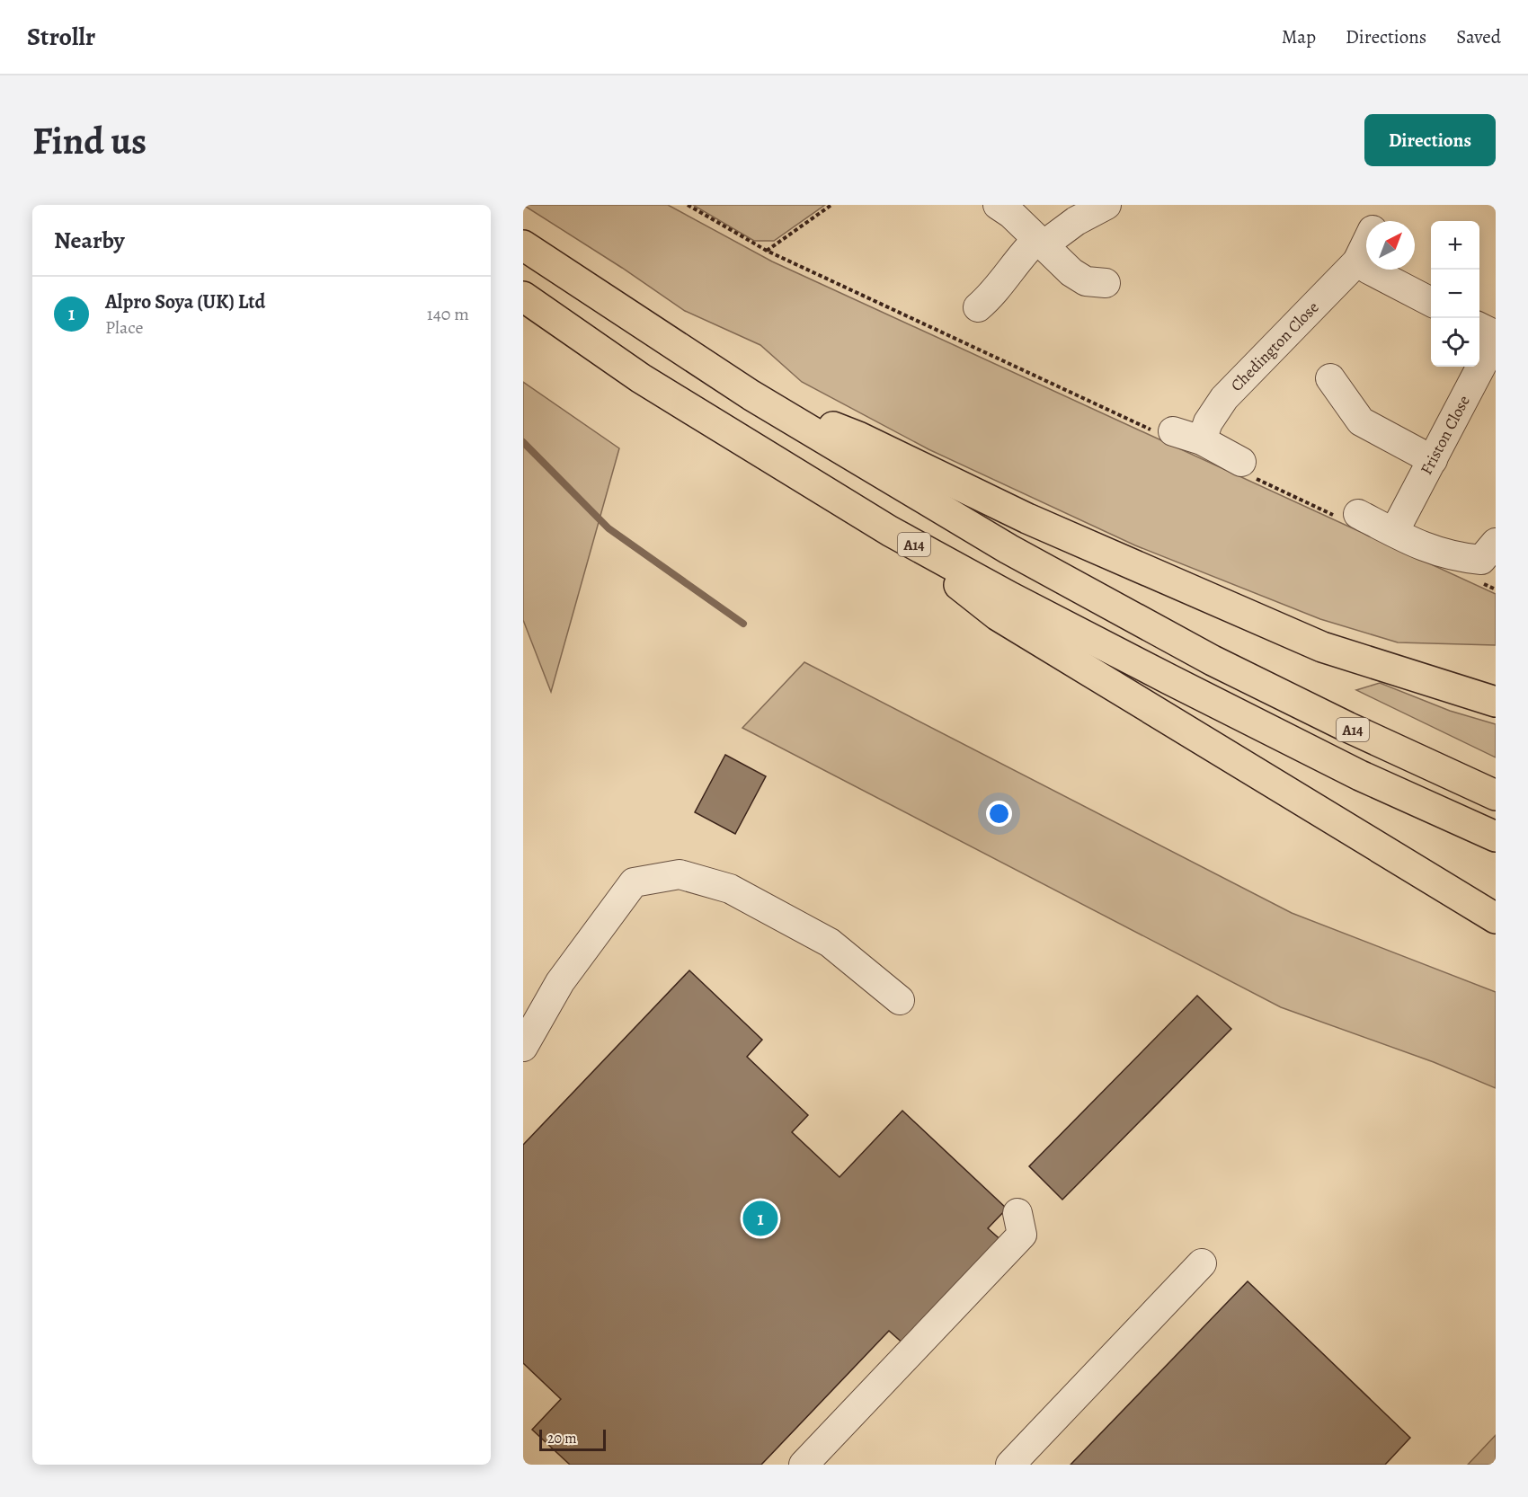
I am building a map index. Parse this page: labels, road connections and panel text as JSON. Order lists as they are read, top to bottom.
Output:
{
  "streets": {
    "highway": ["A14"],
    "street": ["Chedington Close", "Friston Close"]
  },
  "scale_bar": "20 m",
  "north": "top right",
  "page": {
    "header": "Strollr",
    "nav": ["Map", "Directions", "Saved"],
    "buttons": "Directions",
    "title": "Find us",
    "heading": "Nearby",
    "map_buttons": ["+", "−"],
    "list": [
      {
        "mark": "1",
        "name": "Alpro Soya (UK) Ltd",
        "note": "Place",
        "value": "140 m"
      }
    ],
    "pins": "1",
    "scale": "20 m"
  }
}
